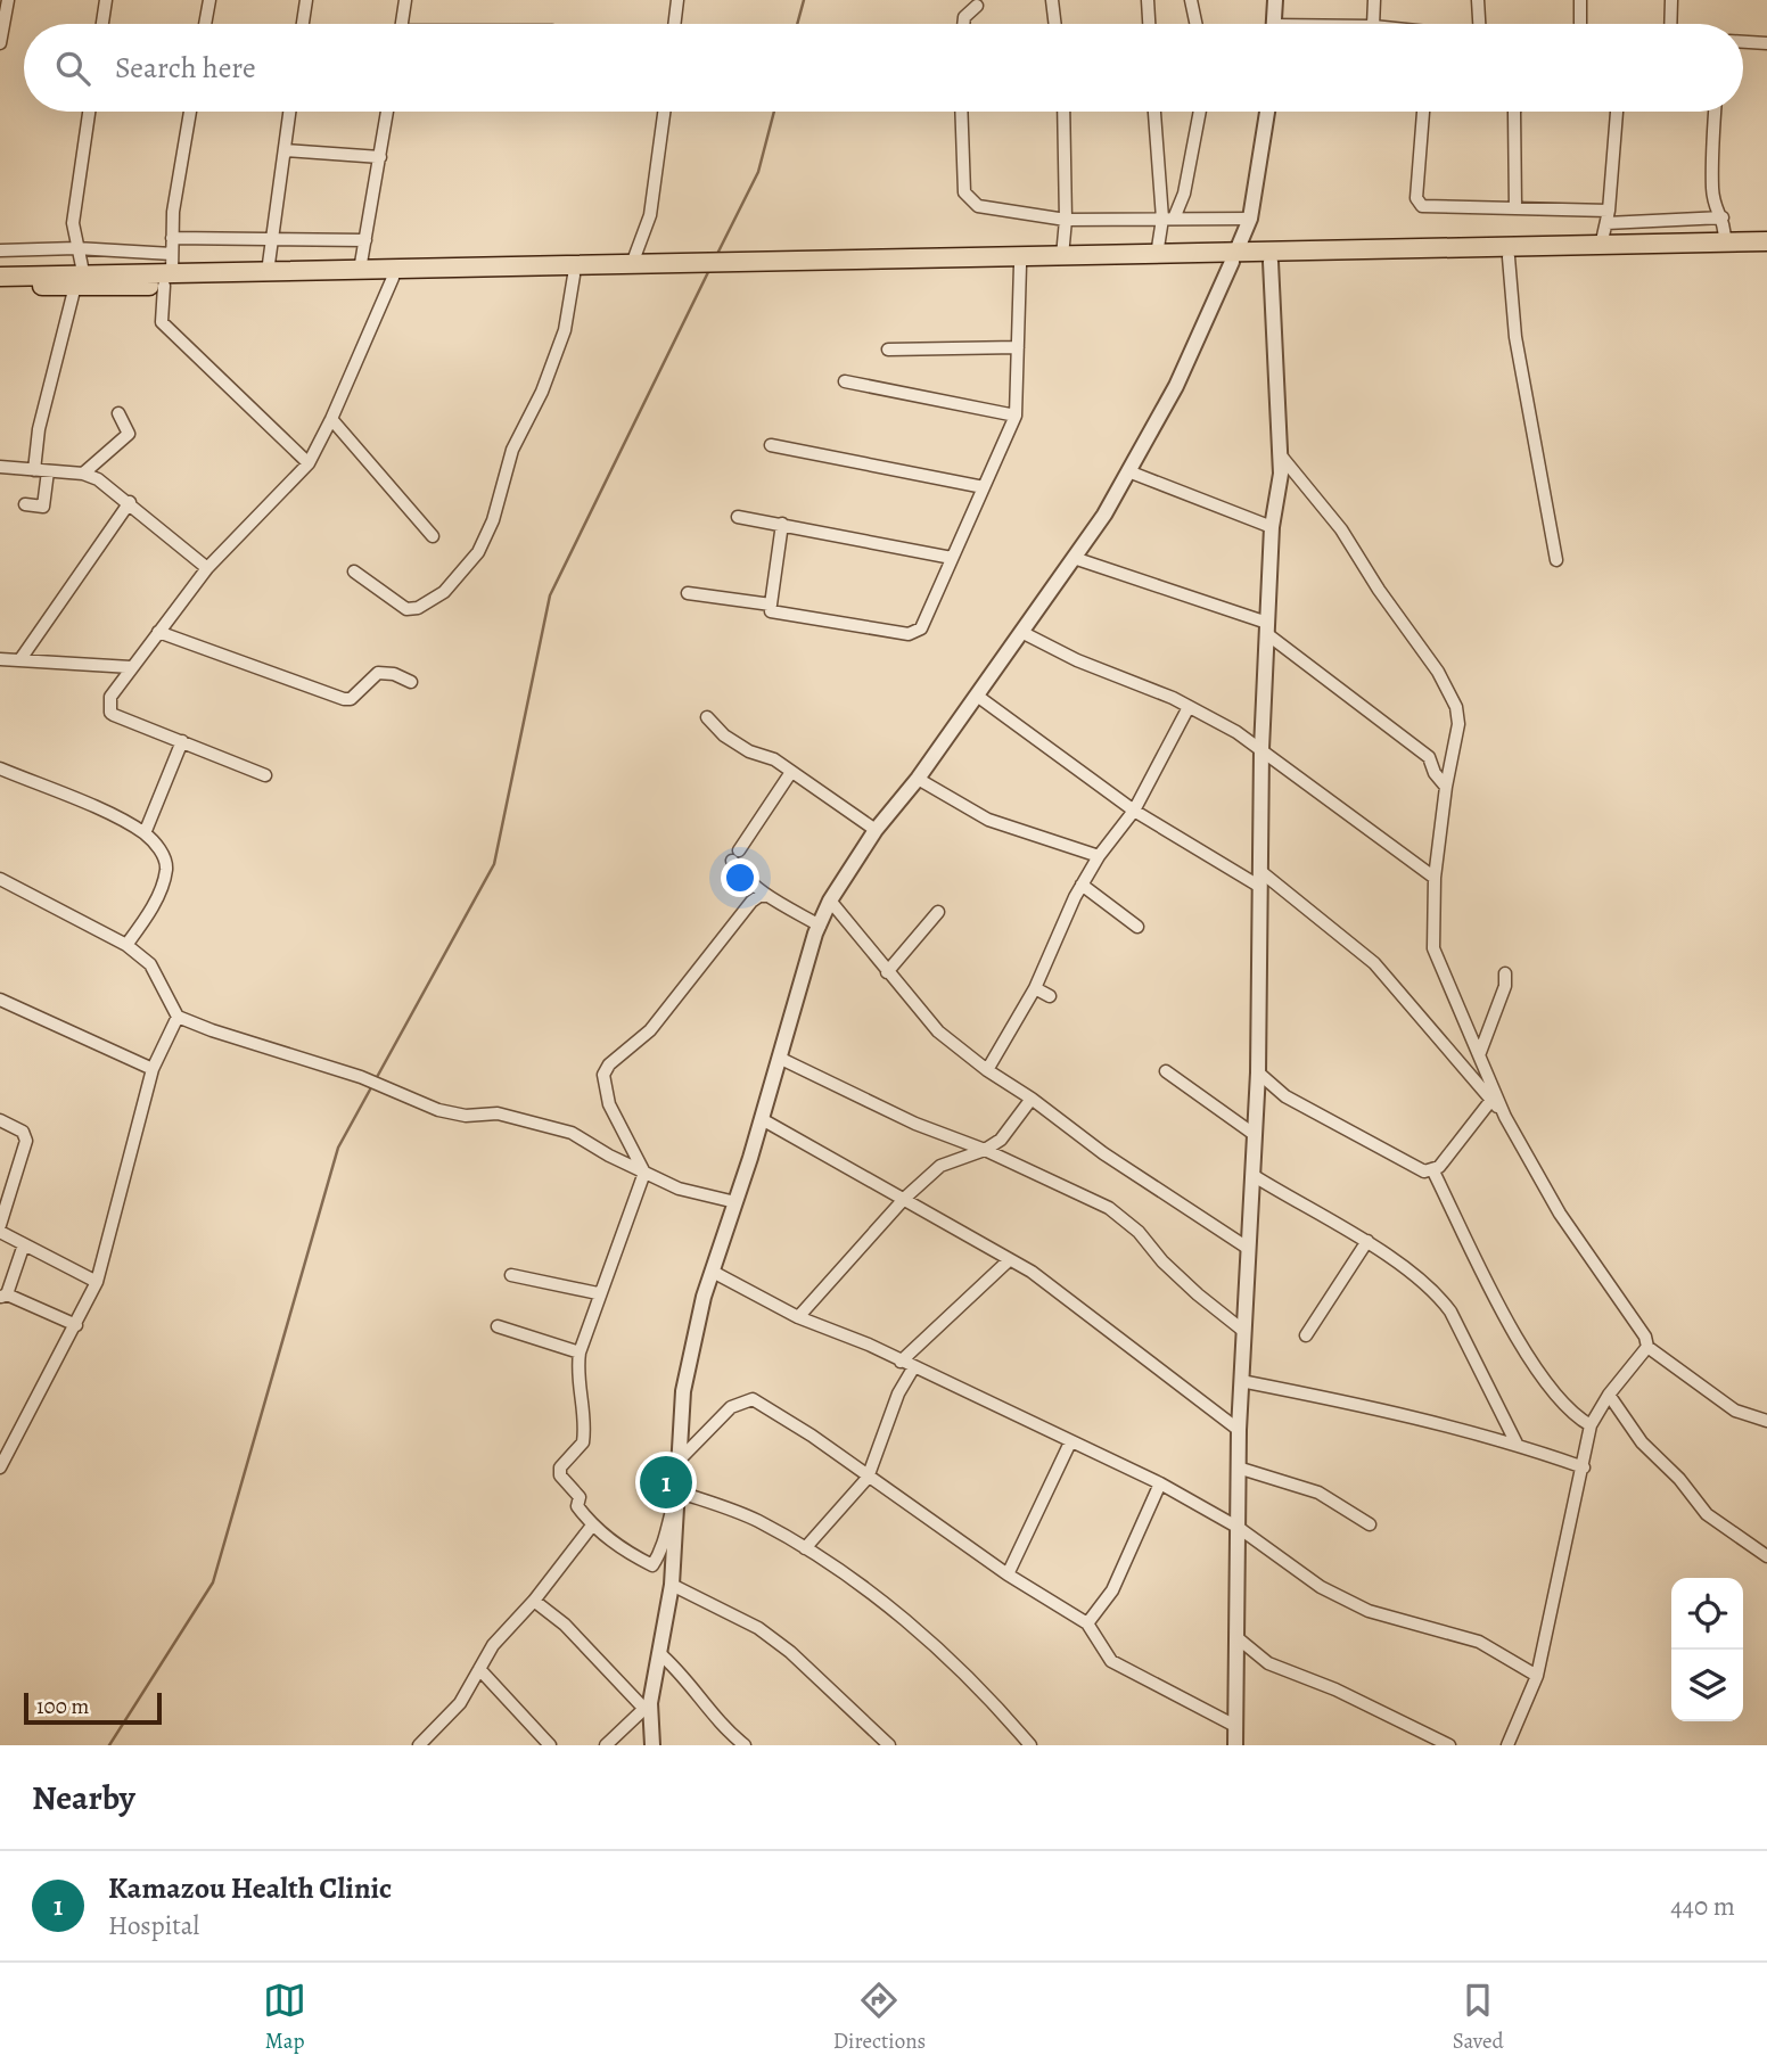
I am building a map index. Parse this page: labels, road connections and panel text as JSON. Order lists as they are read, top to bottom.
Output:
{
  "scale_bar": "100 m",
  "page": {
    "search": "Search here",
    "pins": "1",
    "scale": "100 m",
    "heading": "Nearby",
    "list": [
      {
        "mark": "1",
        "name": "Kamazou Health Clinic",
        "note": "Hospital",
        "value": "440 m"
      }
    ],
    "nav": ["Map", "Directions", "Saved"]
  }
}
